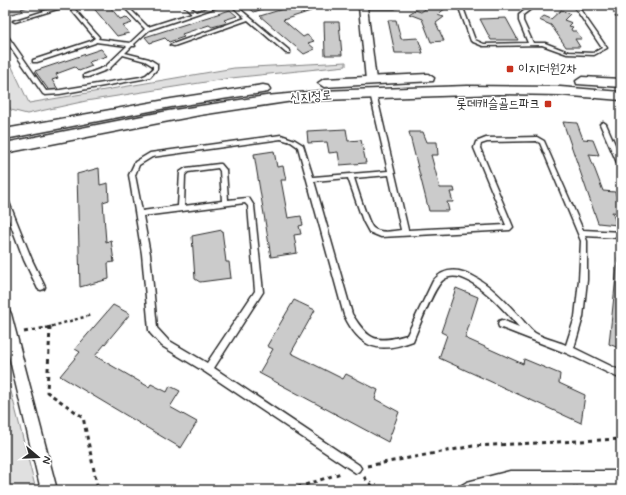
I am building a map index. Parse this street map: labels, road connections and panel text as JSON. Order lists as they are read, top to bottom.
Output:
{
  "streets": {
    "street": ["신지정로"]
  },
  "places": {
    "transit": ["이지더원2차", "롯데캐슬골드파크"]
  },
  "north": "right"
}
